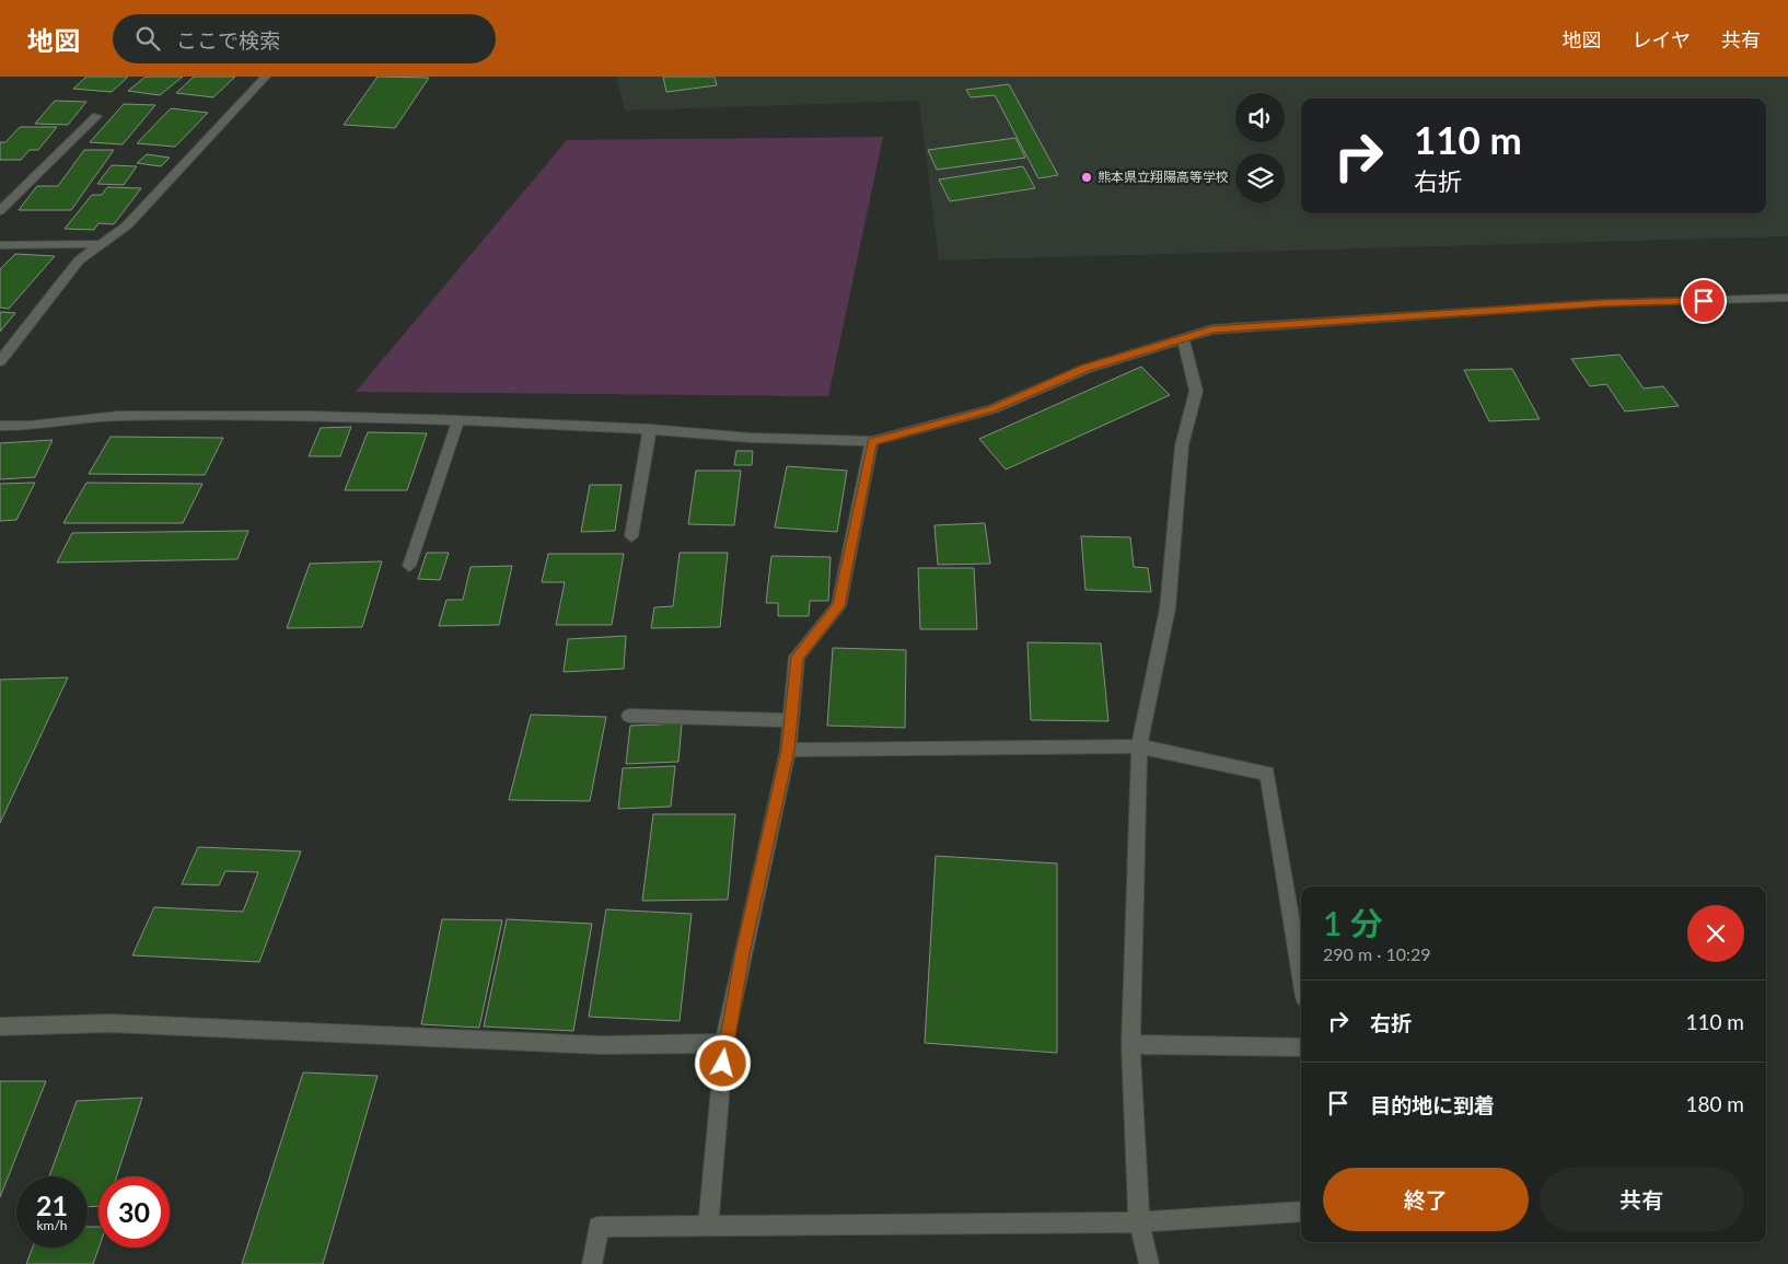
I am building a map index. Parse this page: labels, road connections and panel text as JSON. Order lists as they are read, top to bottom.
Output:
{
  "places": ["熊本県立翔陽高等学校"],
  "page": {
    "header": "地図",
    "search": "ここで検索",
    "nav": ["地図", "レイヤ", "共有"],
    "turn": ["110 m", "右折"],
    "heading": ["1 分", "290 m · 10:29"],
    "list": [
      {
        "name": "右折",
        "value": "110 m"
      },
      {
        "name": "目的地に到着",
        "value": "180 m"
      }
    ],
    "buttons": ["終了", "共有"],
    "speed": "21 km/h",
    "limit": "30"
  }
}
